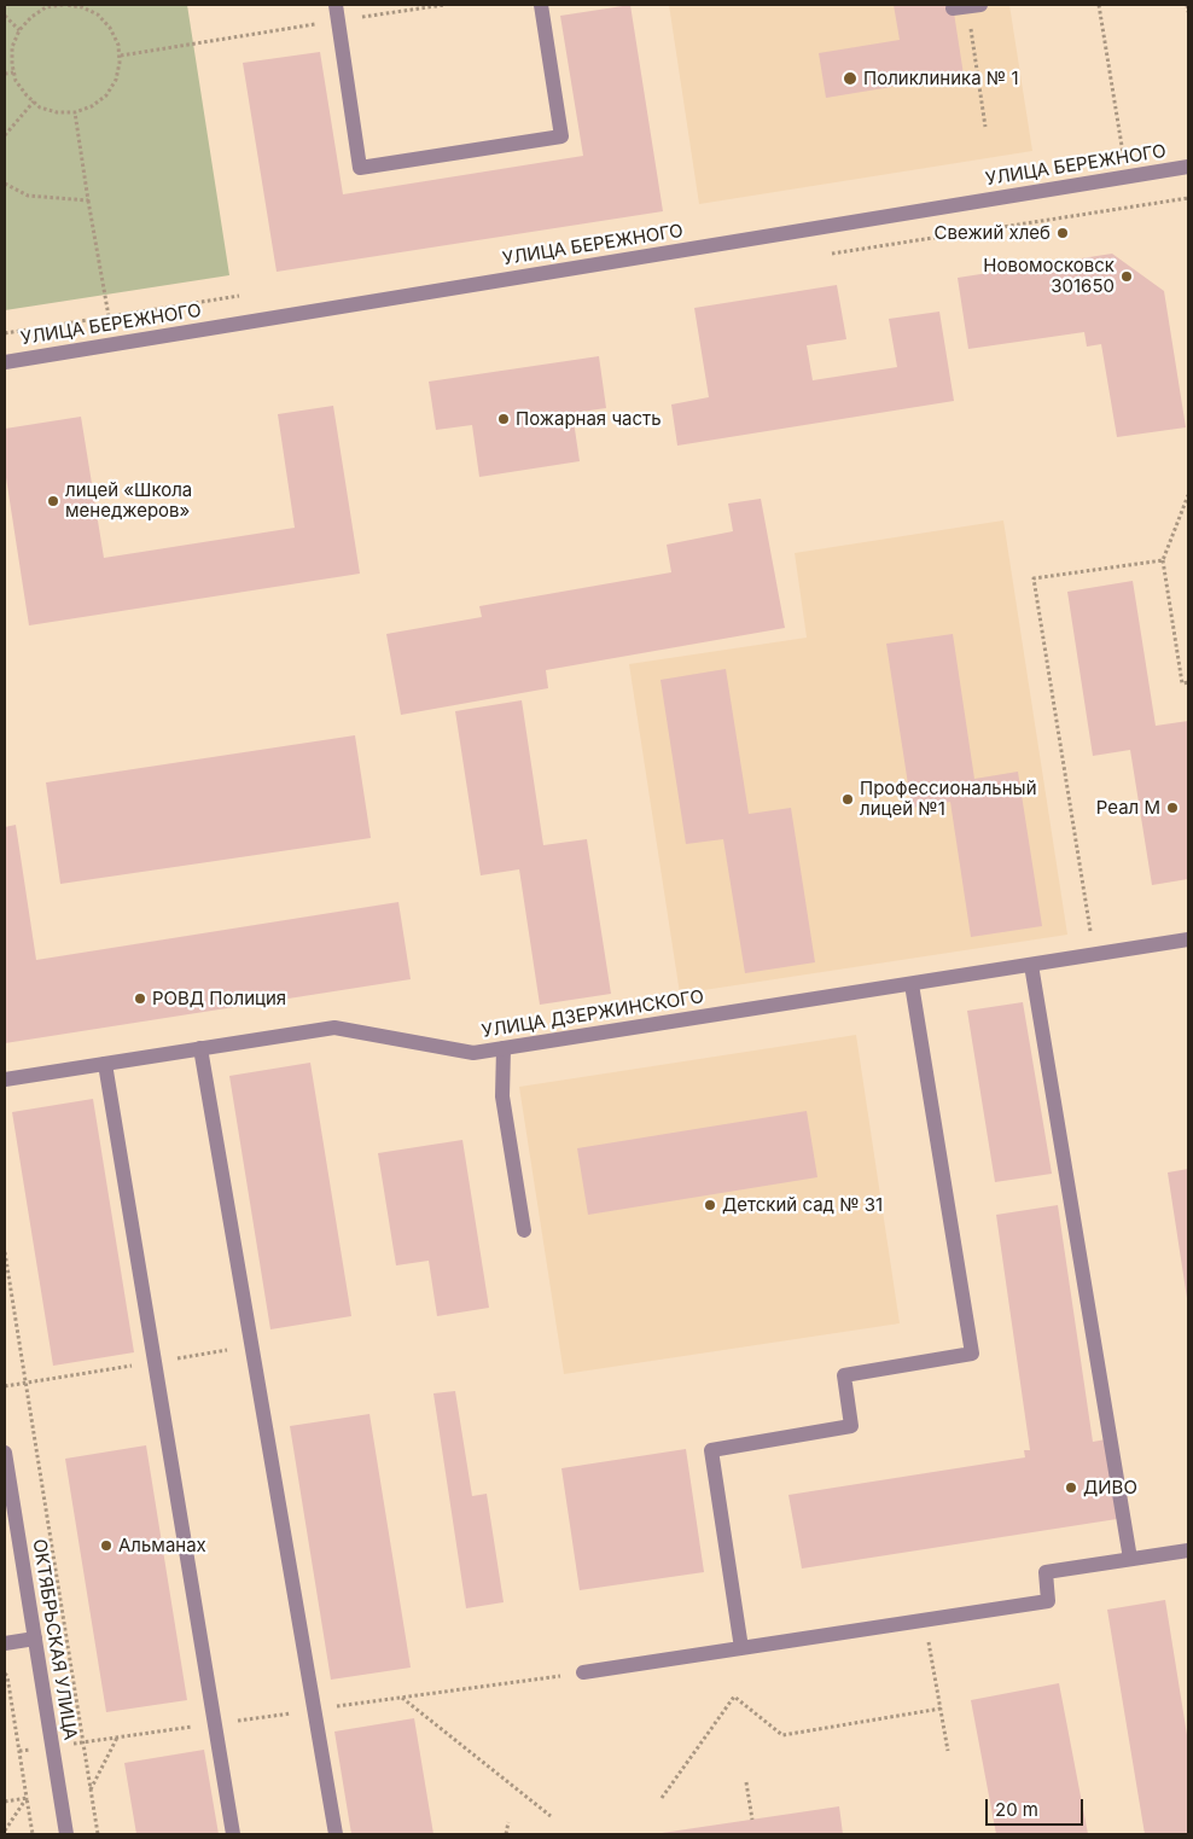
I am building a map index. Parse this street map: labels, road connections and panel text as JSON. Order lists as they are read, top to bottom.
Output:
{
  "streets": {
    "street": ["УЛИЦА БЕРЕЖНОГО", "УЛИЦА ДЗЕРЖИНСКОГО", "ОКТЯБРЬСКАЯ УЛИЦА"]
  },
  "places": [
    "Поликлиника № 1",
    "Свежий хлеб",
    "Новомосковск 301650",
    "Пожарная часть",
    "лицей «Школа менеджеров»",
    "Профессиональный лицей №1",
    "Реал М",
    "РОВД Полиция",
    "Детский сад № 31",
    "ДИВО",
    "Альманах"
  ],
  "scale_bar": "20 m"
}
